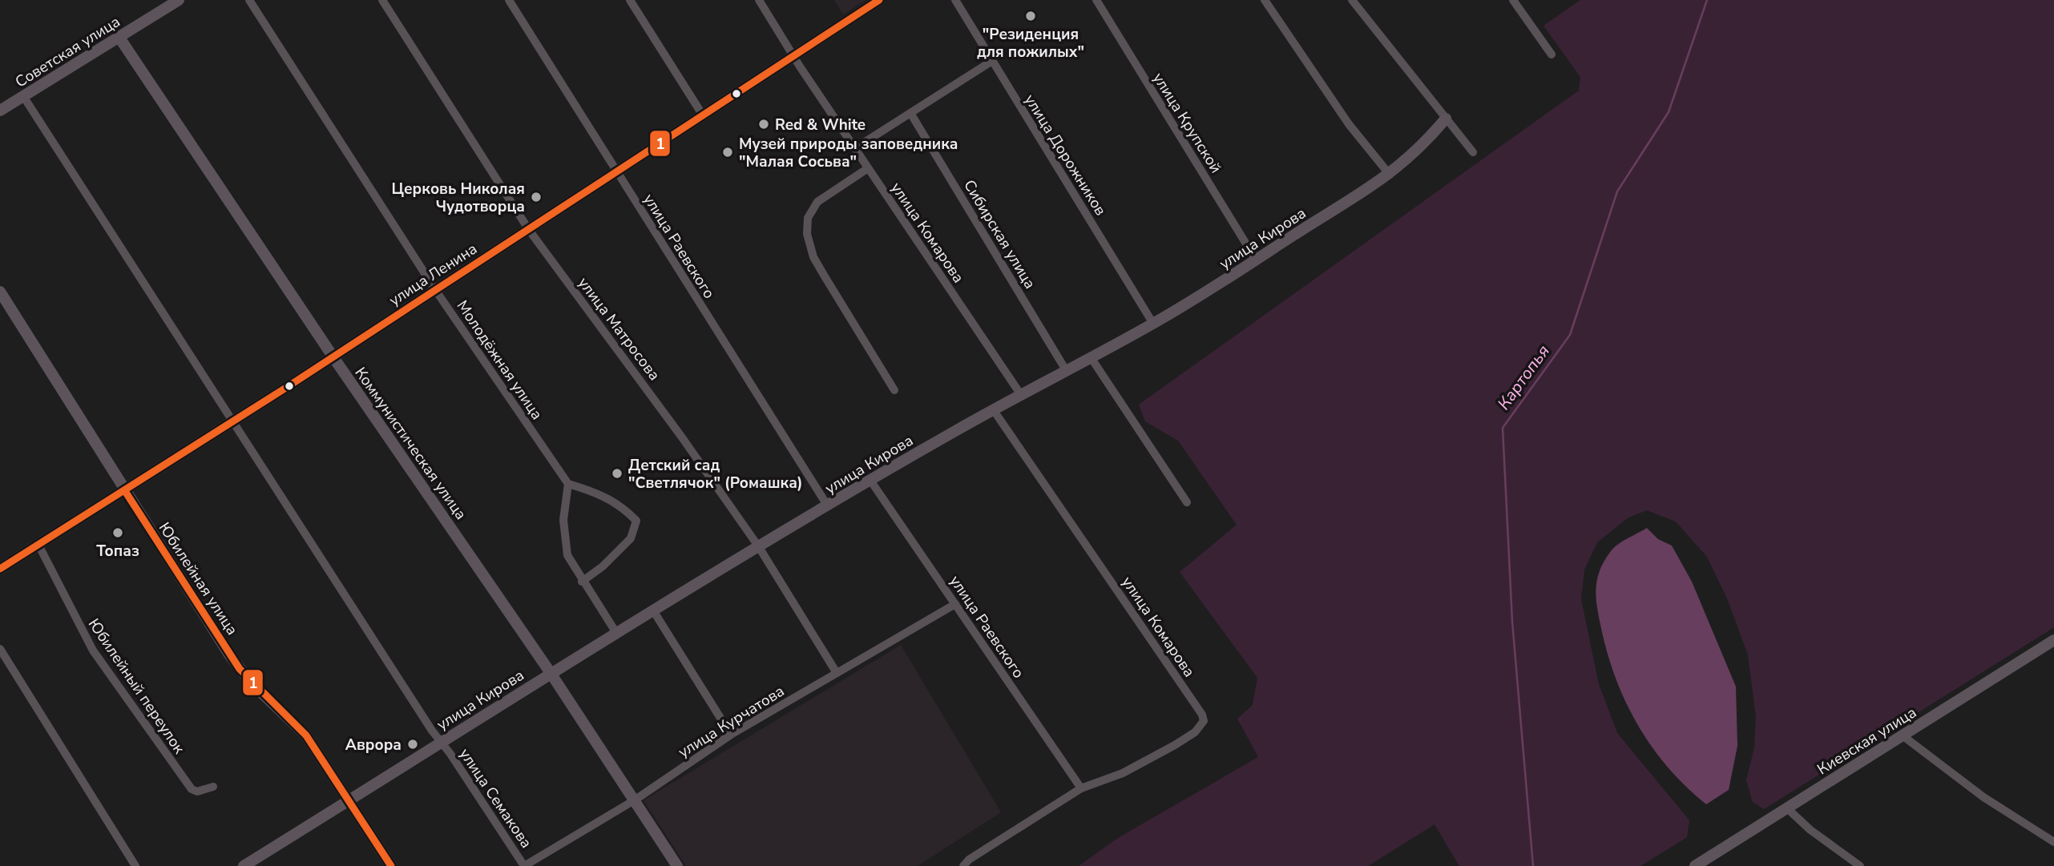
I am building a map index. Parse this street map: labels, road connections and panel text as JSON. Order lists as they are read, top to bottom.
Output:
{
  "streets": {
    "street": [
      "Советская улица",
      "улица Крупской",
      "улица Дорожников",
      "улица Комарова",
      "Сибирская улица",
      "улица Кирова",
      "улица Раевского",
      "улица Ленина",
      "улица Матросова",
      "Молодёжная улица",
      "Коммунистическая улица",
      "Юбилейная улица",
      "Юбилейный переулок",
      "улица Курчатова",
      "Киевская улица",
      "улица Семакова"
    ]
  },
  "crossings": [
    ["Советская улица", "Коммунистическая улица"],
    ["Советская улица", "улица Семакова"],
    ["улица Крупской", "улица Кирова"],
    ["улица Дорожников", "улица Кирова"],
    ["улица Комарова", "улица Кирова"],
    ["улица Комарова", "улица Раевского"],
    ["улица Комарова", "улица Ленина"],
    ["Сибирская улица", "улица Кирова"],
    ["улица Кирова", "улица Раевского"],
    ["улица Кирова", "улица Матросова"],
    ["улица Кирова", "Коммунистическая улица"],
    ["улица Кирова", "Юбилейная улица"],
    ["улица Кирова", "улица Семакова"],
    ["улица Раевского", "улица Ленина"],
    ["улица Раевского", "улица Курчатова"],
    ["улица Ленина", "улица Матросова"],
    ["улица Ленина", "Молодёжная улица"],
    ["улица Ленина", "Коммунистическая улица"],
    ["улица Ленина", "Юбилейная улица"],
    ["улица Ленина", "Юбилейный переулок"],
    ["улица Ленина", "улица Семакова"],
    ["улица Матросова", "улица Курчатова"],
    ["Коммунистическая улица", "улица Курчатова"],
    ["улица Курчатова", "улица Семакова"]
  ],
  "water": ["Картопья"],
  "places": [
    "\"Резиденция для пожилых\"",
    "Red & White",
    "Музей природы заповедника \"Малая Сосьва\"",
    "Церковь Николая Чудотворца",
    "Детский сад \"Светлячок\" (Ромашка)",
    "Топаз",
    "Аврора"
  ],
  "lines": ["transit line 1"]
}
